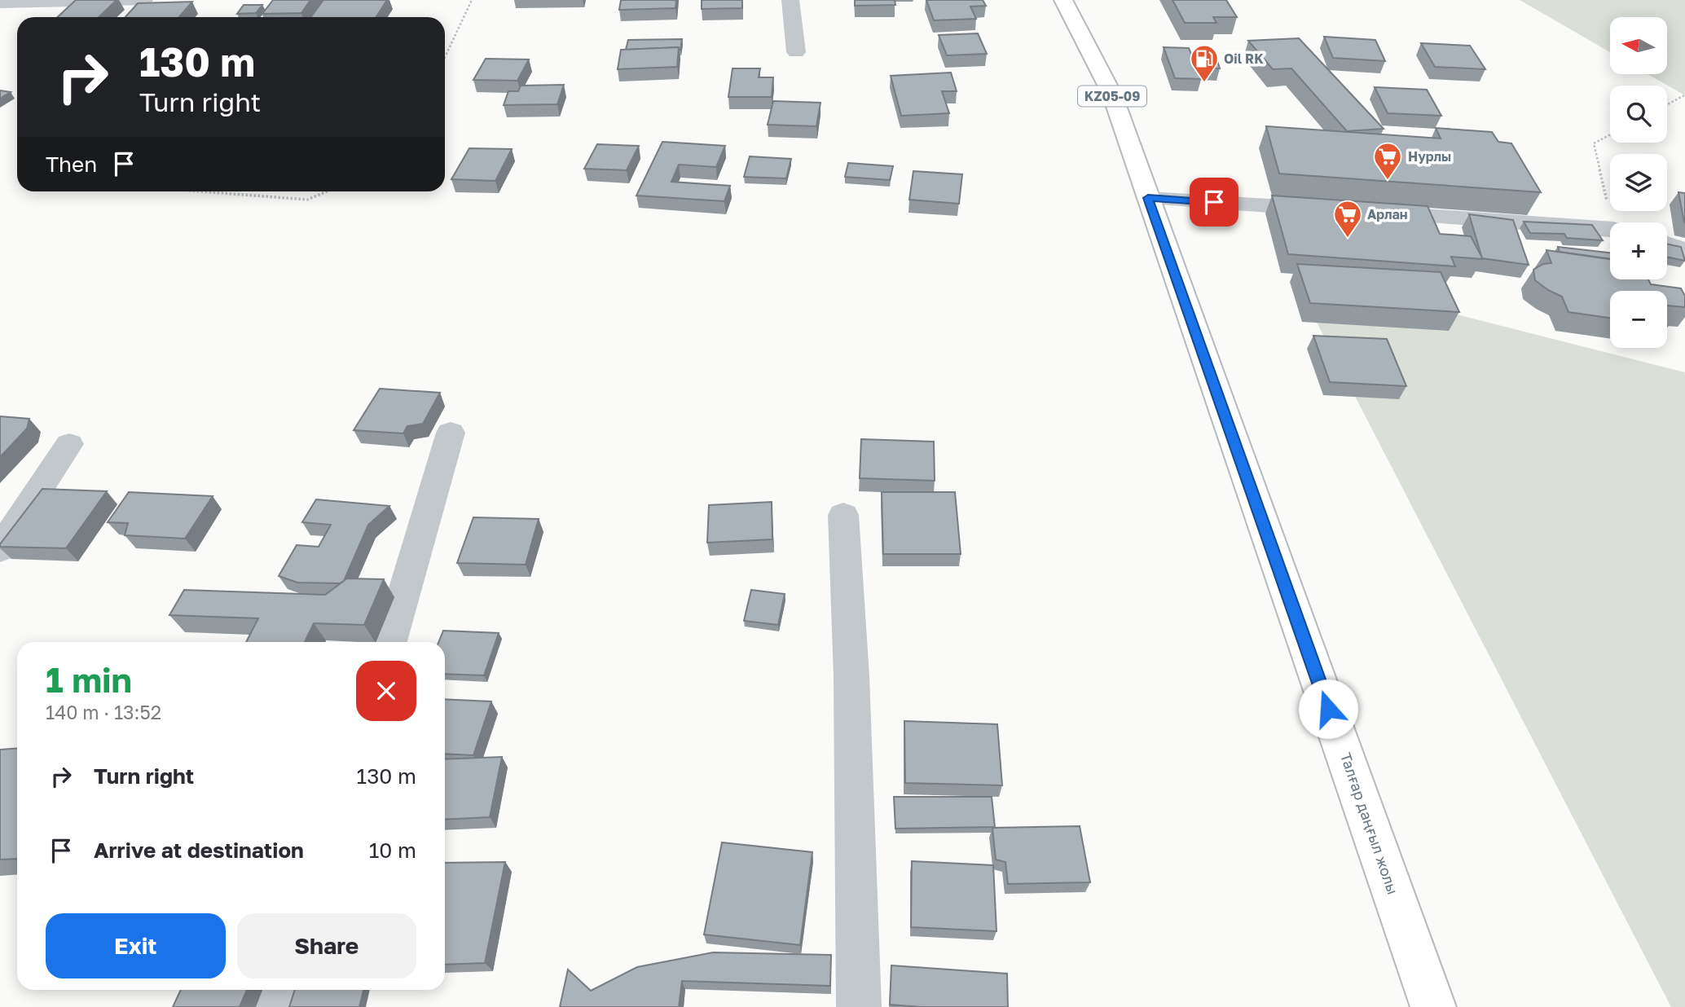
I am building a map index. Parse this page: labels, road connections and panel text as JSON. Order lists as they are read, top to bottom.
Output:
{
  "streets": {
    "main road": ["KZ05-09", "Талғар даңғыл жолы"]
  },
  "places": {
    "fuel station": ["Oil RK"],
    "supermarket": ["Нурлы", "Арлан"]
  },
  "north": "left",
  "page": {
    "map_buttons": ["+", "−"],
    "turn": ["130 m", "Turn right"],
    "then": "Then",
    "heading": ["1 min", "140 m · 13:52"],
    "list": [
      {
        "name": "Turn right",
        "value": "130 m"
      },
      {
        "name": "Arrive at destination",
        "value": "10 m"
      }
    ],
    "buttons": ["Exit", "Share"]
  }
}
